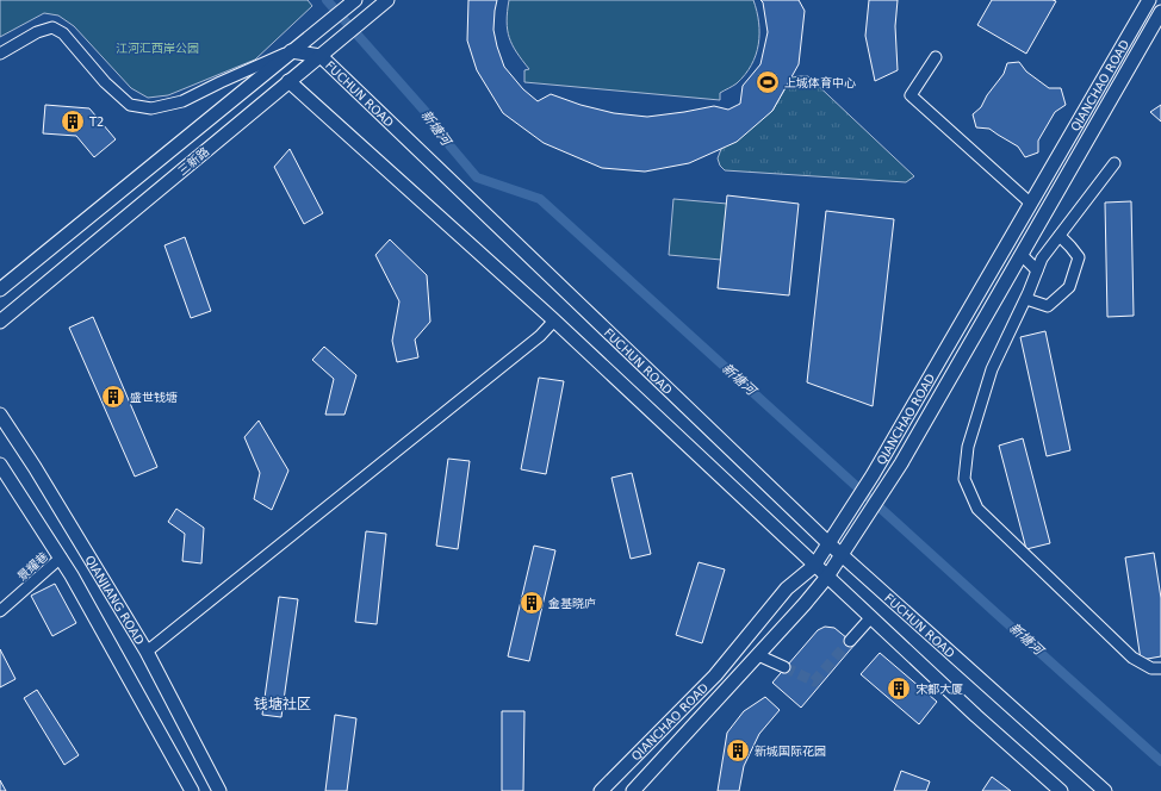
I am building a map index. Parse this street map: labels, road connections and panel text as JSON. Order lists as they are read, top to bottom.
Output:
{
  "streets": {
    "main road": [
      "QIANCHAO ROAD",
      "FUCHUN ROAD",
      "三新路",
      "QIANJIANG ROAD"
    ],
    "street": ["景耀巷"]
  },
  "crossings": [
    ["QIANCHAO ROAD", "FUCHUN ROAD"],
    ["FUCHUN ROAD", "三新路"]
  ],
  "districts": ["钱塘社区"],
  "water": ["新塘河"],
  "parks": ["江河汇西岸公园"],
  "places": {
    "sports": ["上城体育中心"],
    "building": [
      "T2",
      "盛世钱塘",
      "金基晓庐",
      "宋都大厦",
      "新城国际花园"
    ]
  }
}
